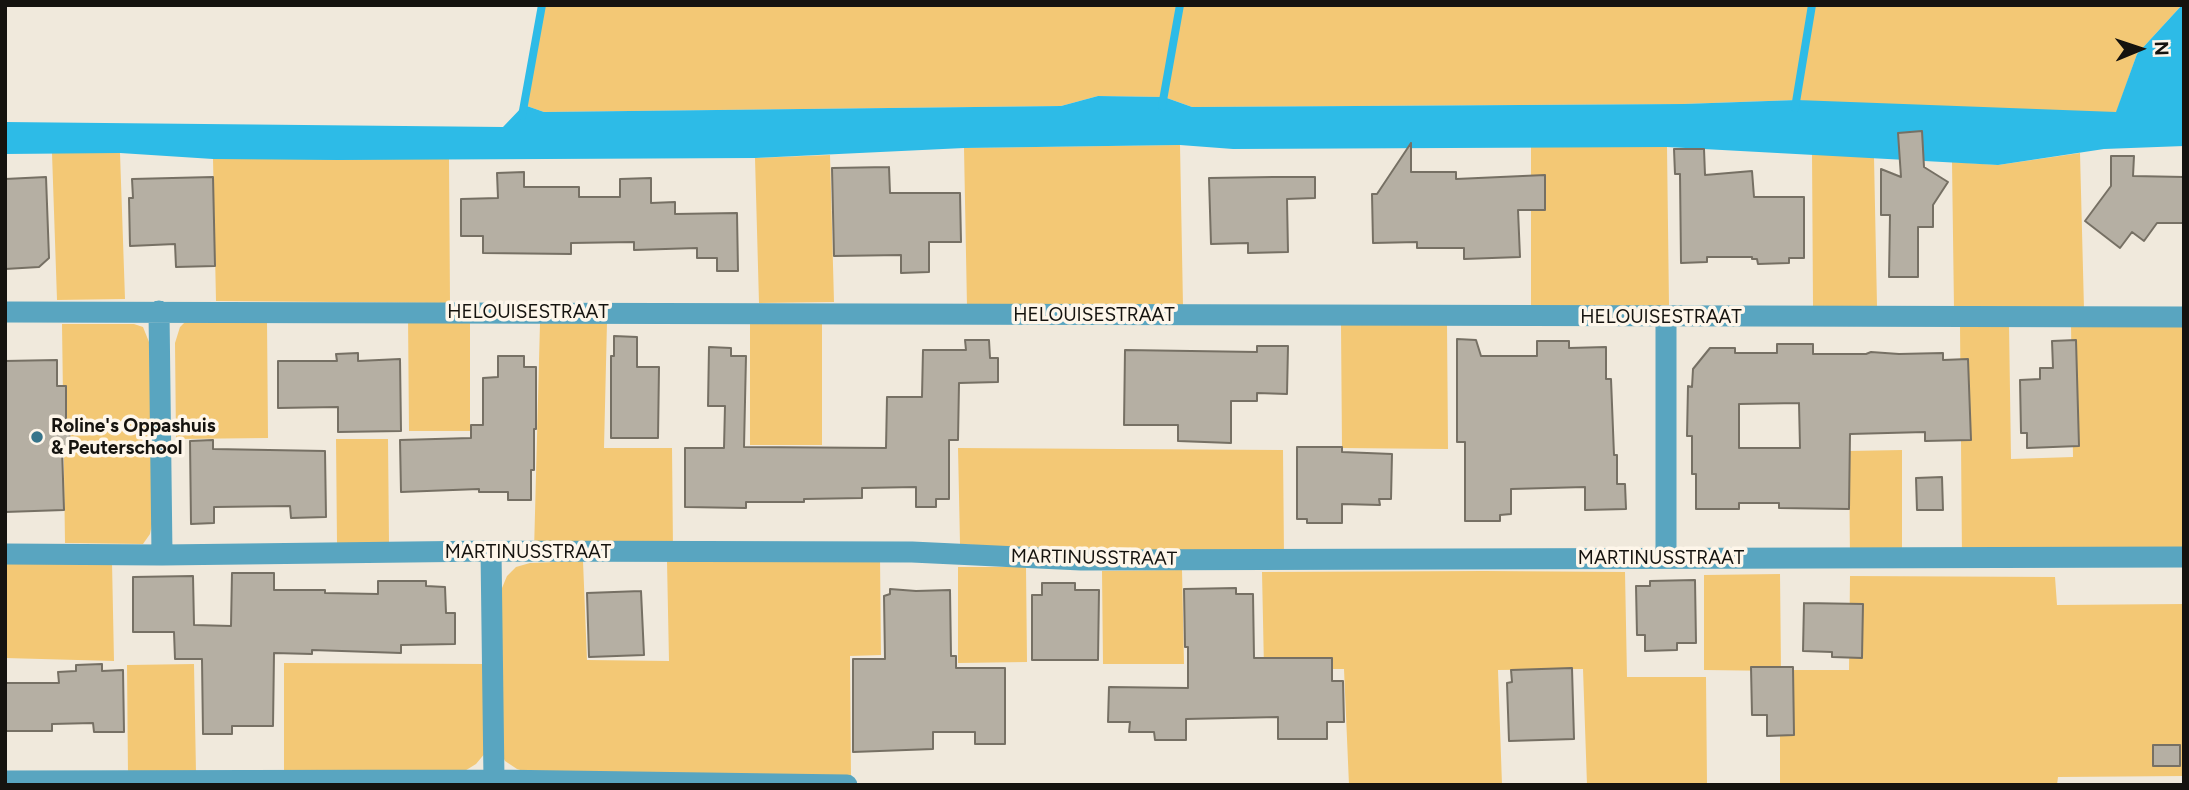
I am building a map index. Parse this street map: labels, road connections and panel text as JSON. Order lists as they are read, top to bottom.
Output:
{
  "streets": {
    "street": ["HELOUISESTRAAT", "MARTINUSSTRAAT"]
  },
  "places": ["Roline's Oppashuis & Peuterschool"],
  "north": "right"
}
